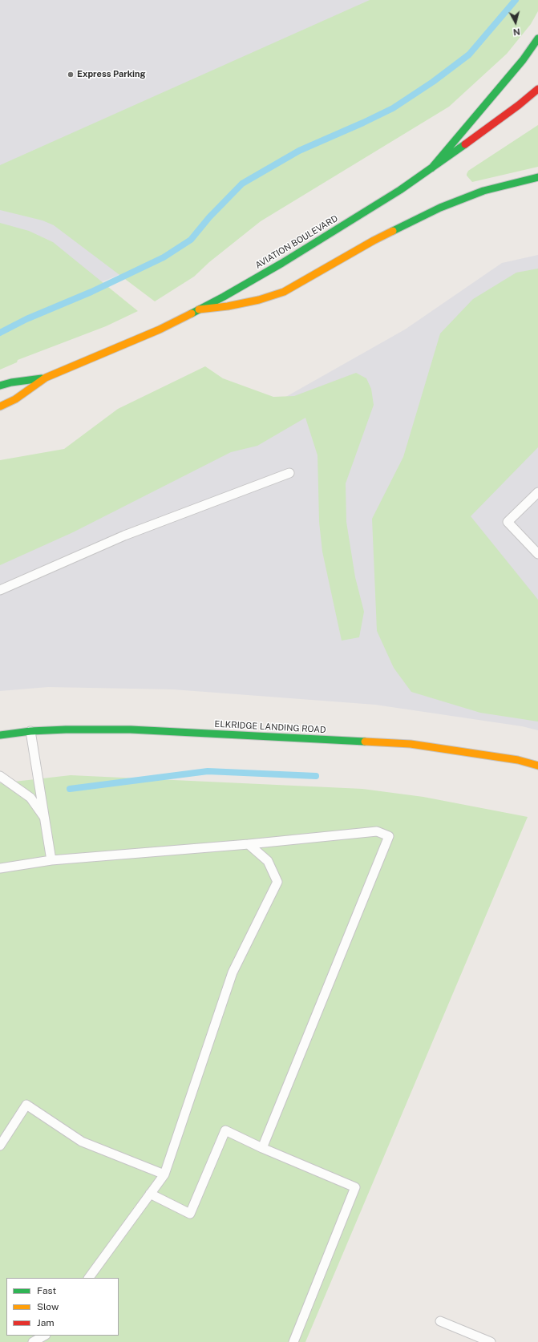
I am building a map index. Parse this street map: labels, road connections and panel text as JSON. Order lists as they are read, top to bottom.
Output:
{
  "streets": {
    "main road": ["AVIATION BOULEVARD", "ELKRIDGE LANDING ROAD"]
  },
  "places": ["Express Parking"],
  "legend": ["Fast", "Slow", "Jam"],
  "north": "bottom"
}
